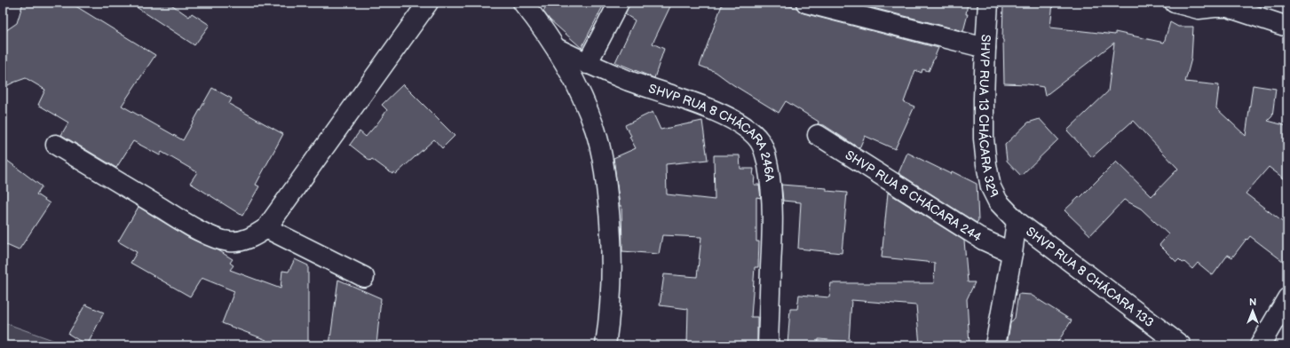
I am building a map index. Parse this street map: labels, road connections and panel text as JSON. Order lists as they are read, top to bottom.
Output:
{
  "streets": {
    "street": [
      "SHVP RUA 13 CHÁCARA 329",
      "SHVP RUA 8 CHÁCARA 246A",
      "SHVP RUA 8 CHÁCARA 244",
      "SHVP RUA 8 CHÁCARA 133"
    ]
  },
  "crossings": [
    ["SHVP RUA 13 CHÁCARA 329", "SHVP RUA 8 CHÁCARA 133"]
  ],
  "north": "top"
}
